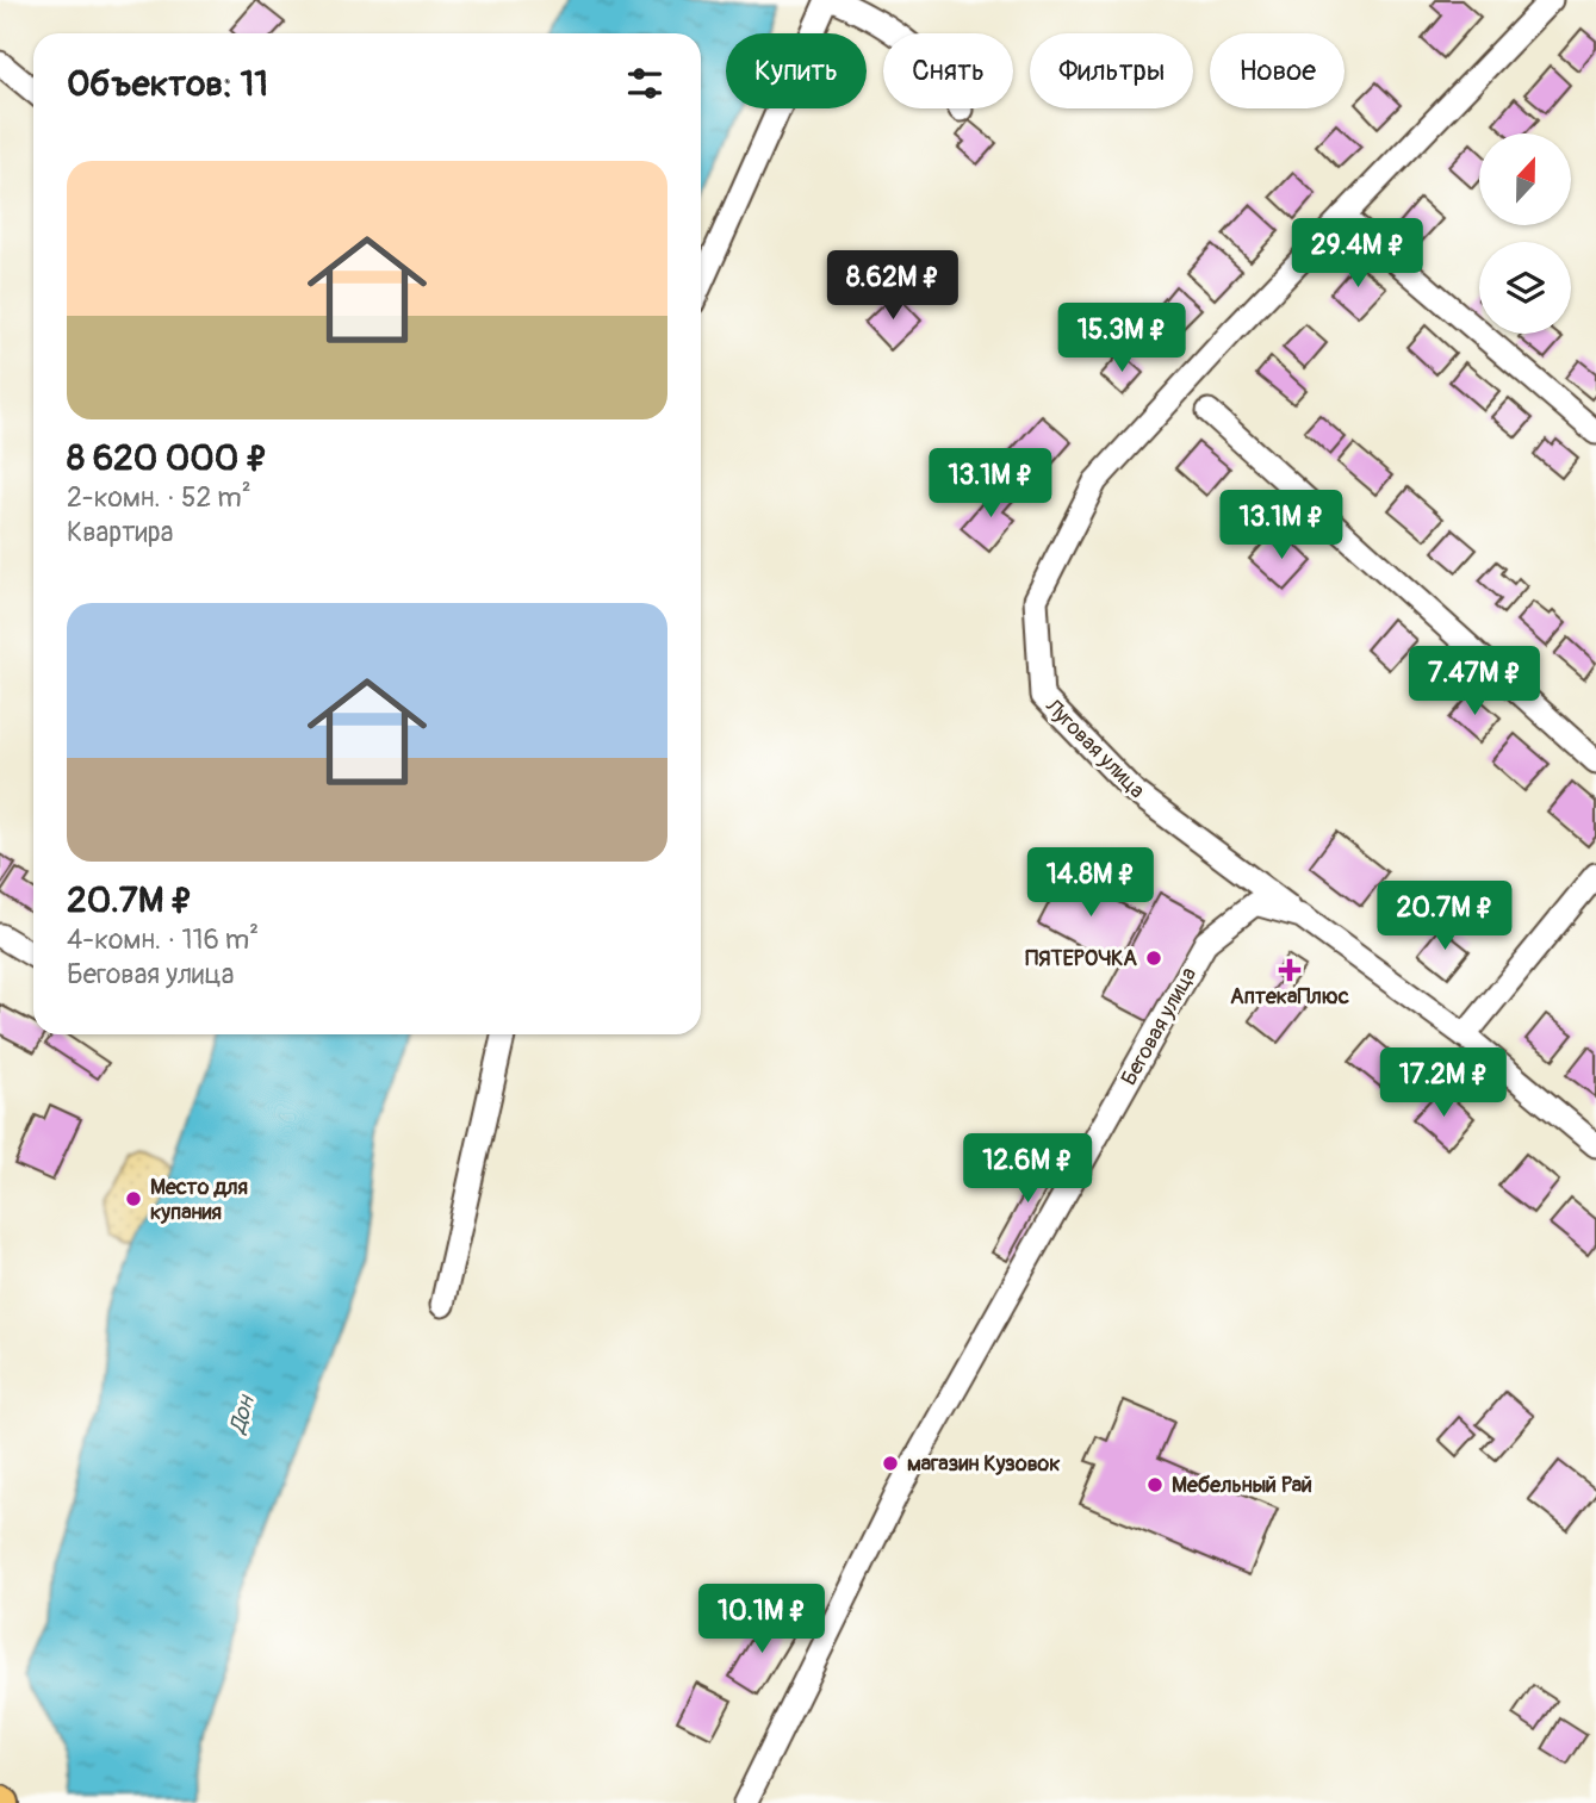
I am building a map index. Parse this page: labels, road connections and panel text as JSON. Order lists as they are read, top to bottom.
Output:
{
  "streets": {
    "street": ["Луговая улица", "Беговая улица"]
  },
  "crossings": [
    ["Луговая улица", "Беговая улица"]
  ],
  "water": ["Дон"],
  "places": {
    "other": [
      "ПЯТЕРОЧКА",
      "Место для купания",
      "магазин Кузовок",
      "Мебельный Рай"
    ],
    "health": ["АптекаПлюс"]
  },
  "north": "top",
  "page": {
    "chip": [
      "Купить",
      "Снять",
      "Фильтры",
      "Новое"
    ],
    "heading": "Объектов: 11",
    "list": [
      {
        "name": "8 620 000 ₽",
        "note": "2-комн. · 52 m² · Квартира"
      },
      {
        "name": "20.7M ₽",
        "note": "4-комн. · 116 m² · Беговая улица"
      }
    ],
    "price": [
      "29.4M ₽",
      "8.62M ₽",
      "15.3M ₽",
      "13.1M ₽",
      "13.1M ₽",
      "7.47M ₽",
      "14.8M ₽",
      "20.7M ₽",
      "17.2M ₽",
      "12.6M ₽",
      "10.1M ₽"
    ]
  }
}
